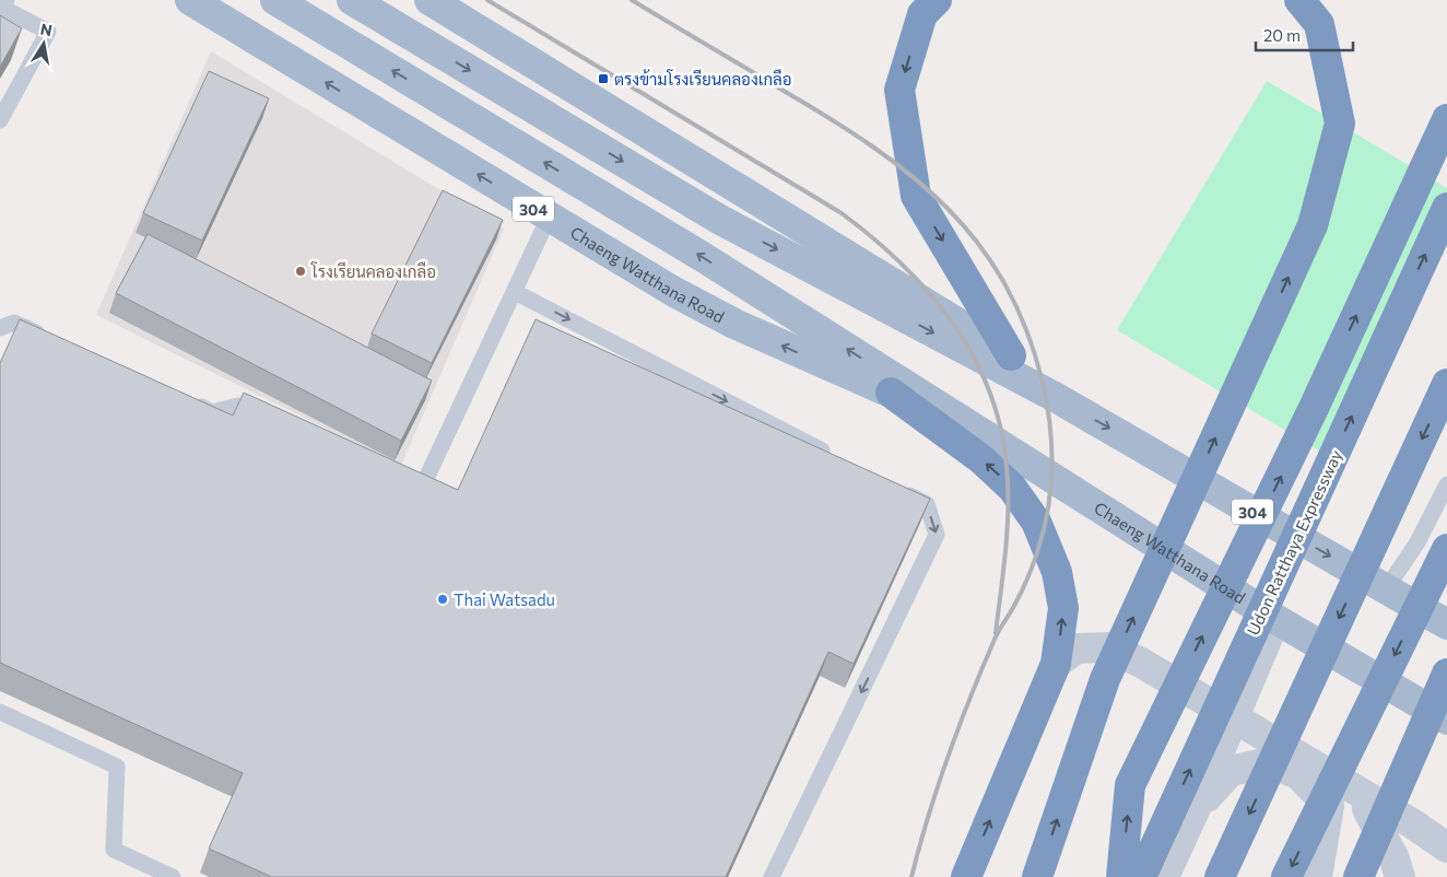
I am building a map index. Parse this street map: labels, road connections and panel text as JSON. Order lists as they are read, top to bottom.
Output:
{
  "streets": {
    "highway": ["Udon Ratthaya Expressway"],
    "main road": ["304", "Chaeng Watthana Road"]
  },
  "places": {
    "transit": ["ตรงข้ามโรงเรียนคลองเกลือ"],
    "other": ["โรงเรียนคลองเกลือ", "Thai Watsadu"]
  },
  "scale_bar": "20 m",
  "north": "top"
}
